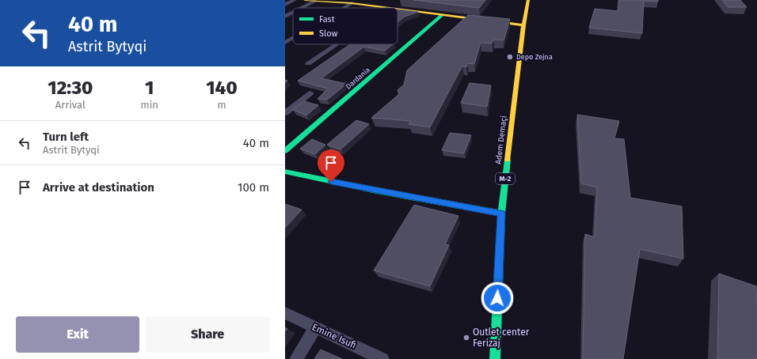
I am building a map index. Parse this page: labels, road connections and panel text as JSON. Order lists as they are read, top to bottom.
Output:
{
  "streets": {
    "street": [
      "Dardania",
      "Adem Demaçi",
      "M-2",
      "Emine Isufi"
    ]
  },
  "places": ["Depo Zejna", "Outlet center Ferizaj"],
  "legend": ["Fast", "Slow"],
  "page": {
    "turn": ["40 m", "Astrit Bytyqi"],
    "eta": [
      "12:30",
      "Arrival",
      "1",
      "min",
      "140",
      "m"
    ],
    "list": [
      {
        "name": "Turn left",
        "note": "Astrit Bytyqi",
        "value": "40 m"
      },
      {
        "name": "Arrive at destination",
        "value": "100 m"
      }
    ],
    "buttons": ["Exit", "Share"]
  }
}
